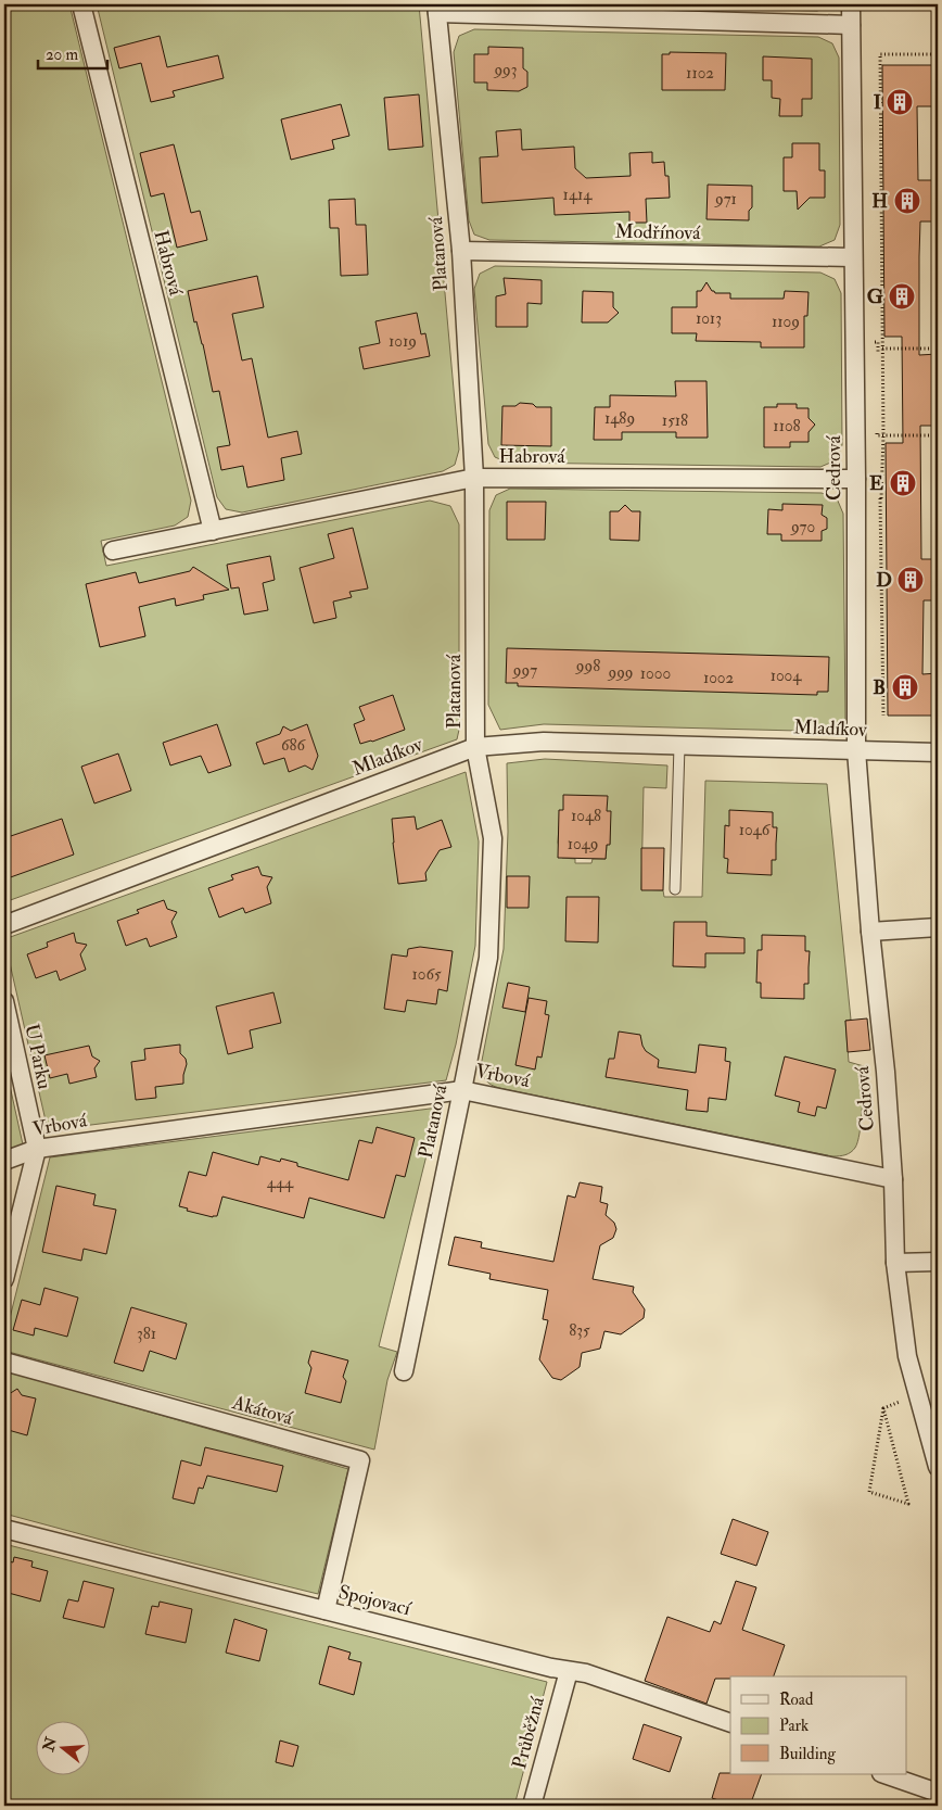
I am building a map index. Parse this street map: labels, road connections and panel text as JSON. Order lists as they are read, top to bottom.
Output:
{
  "streets": {
    "street": [
      "Modřínová",
      "Platanová",
      "Habrová",
      "Cedrová",
      "Mladíkov",
      "U Parku",
      "Vrbová",
      "Akátová",
      "Spojovací",
      "Průběžná"
    ]
  },
  "crossings": [
    ["Modřínová", "Platanová"],
    ["Modřínová", "Cedrová"],
    ["Platanová", "Habrová"],
    ["Platanová", "Mladíkov"],
    ["Platanová", "Vrbová"],
    ["Habrová", "Cedrová"],
    ["Cedrová", "Mladíkov"],
    ["Cedrová", "Vrbová"],
    ["U Parku", "Vrbová"],
    ["Akátová", "Spojovací"],
    ["Spojovací", "Průběžná"]
  ],
  "places": {
    "building": [
      "I",
      "H",
      "G",
      "E",
      "D",
      "B"
    ]
  },
  "house_numbers": [
    "993",
    "1102",
    "1414",
    "971",
    "1013",
    "1109",
    "1019",
    "1489",
    "1518",
    "1108",
    "970",
    "998",
    "997",
    "999",
    "1000",
    "1004",
    "1002",
    "686",
    "1048",
    "1046",
    "1049",
    "1065",
    "444",
    "835",
    "381"
  ],
  "legend": ["Road", "Park", "Building"],
  "scale_bar": "20 m",
  "north": "left"
}
